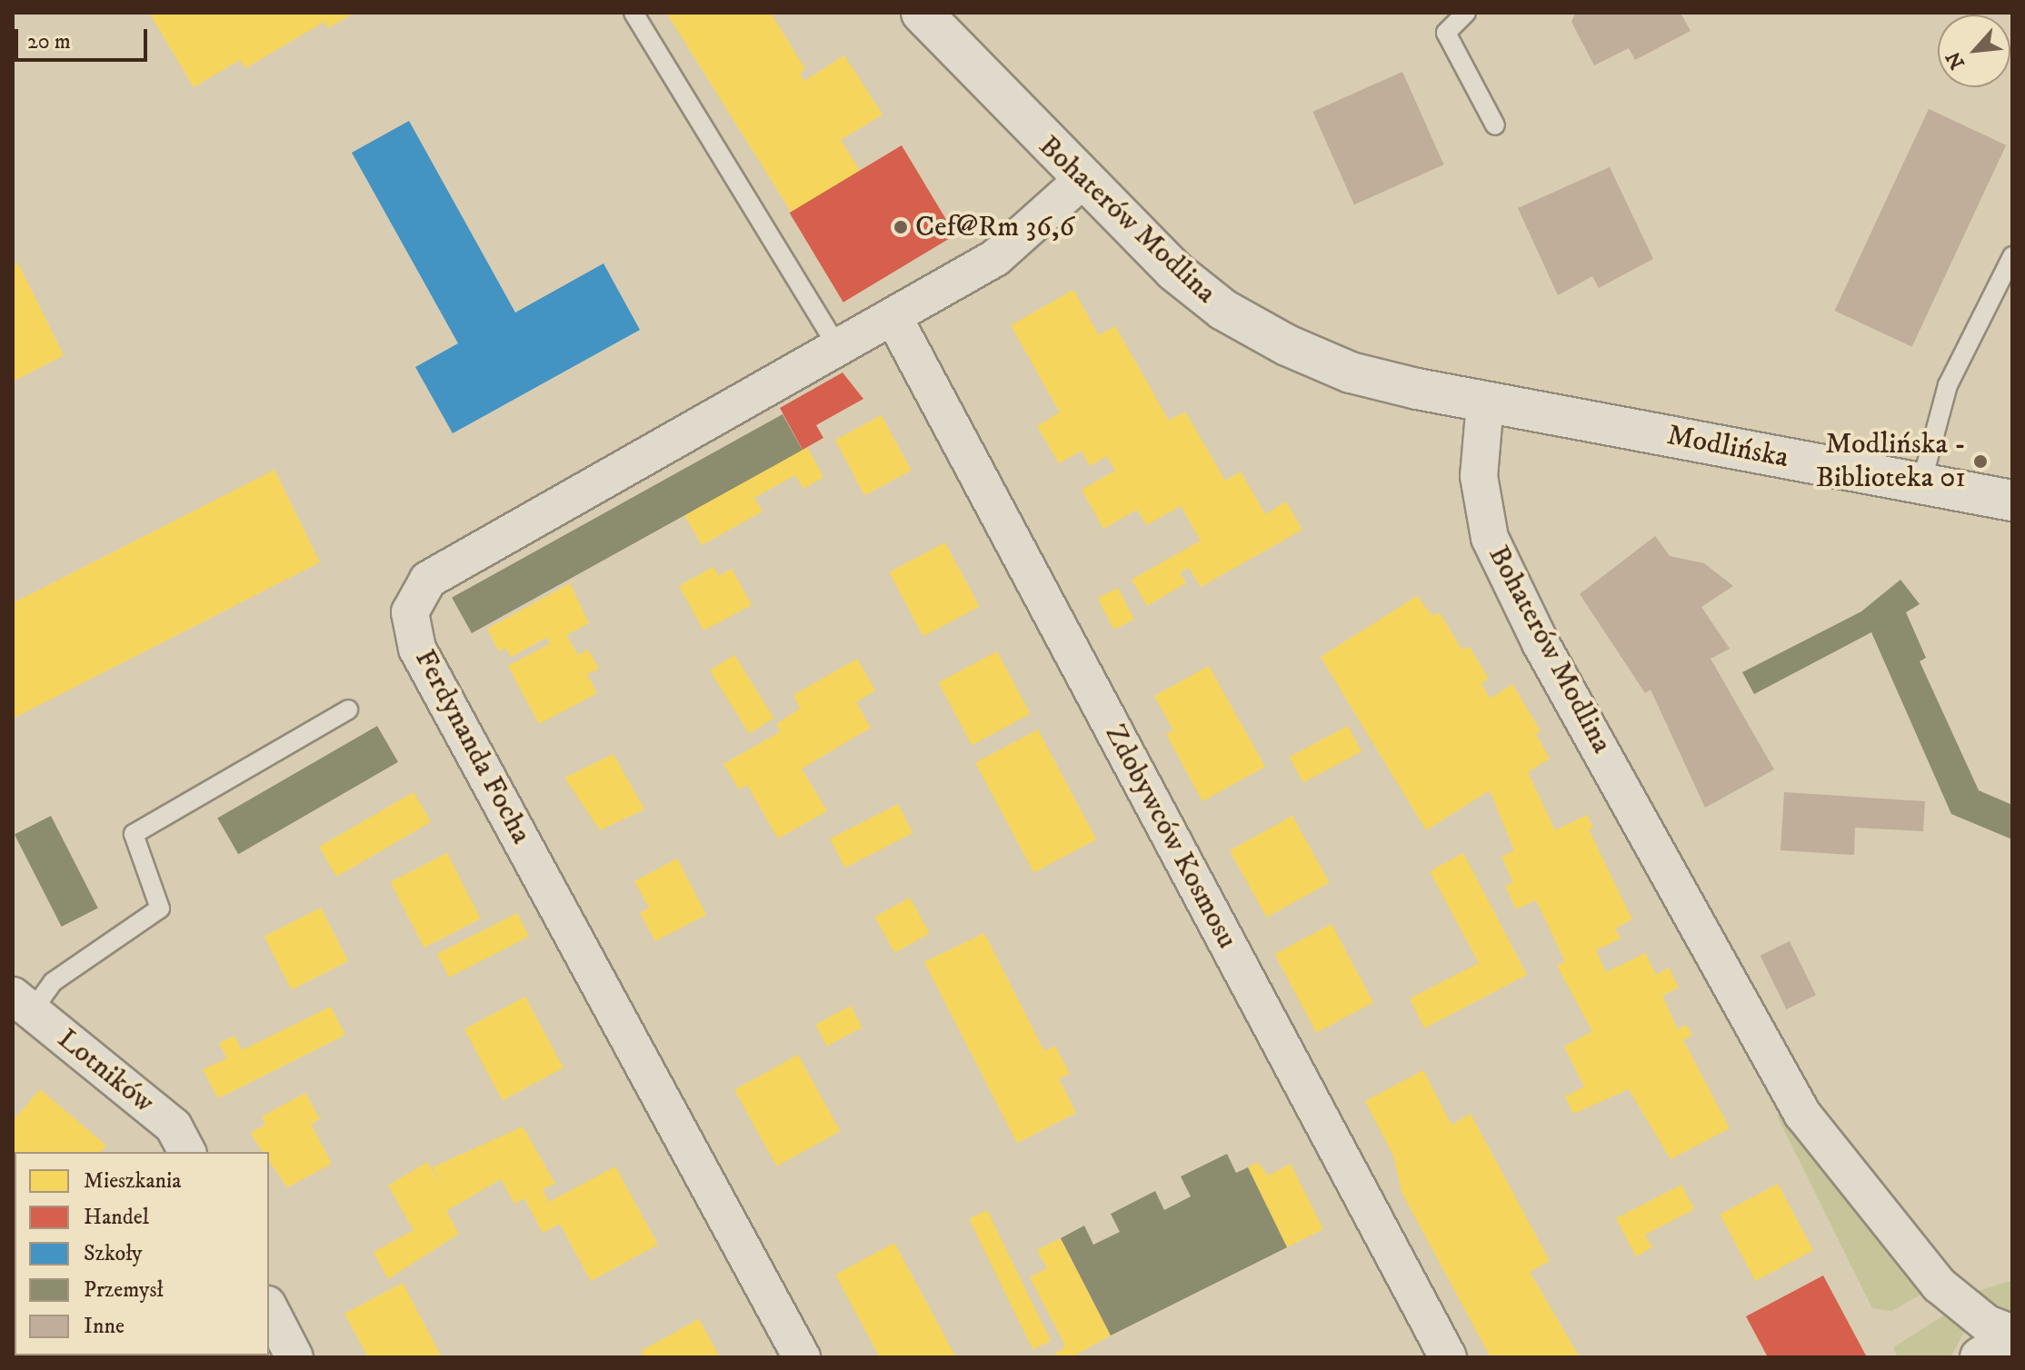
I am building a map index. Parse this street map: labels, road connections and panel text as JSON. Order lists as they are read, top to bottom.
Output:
{
  "streets": {
    "main road": ["Bohaterów Modlina", "Modlińska"],
    "street": ["Ferdynanda Focha", "Zdobywców Kosmosu", "Lotników"]
  },
  "crossings": [
    ["Bohaterów Modlina", "Modlińska"],
    ["Bohaterów Modlina", "Ferdynanda Focha"],
    ["Ferdynanda Focha", "Zdobywców Kosmosu"]
  ],
  "places": ["Cef@Rm 36,6", "Modlińska - Biblioteka 01"],
  "legend": [
    "Mieszkania",
    "Handel",
    "Szkoły",
    "Przemysł",
    "Inne"
  ],
  "scale_bar": "20 m",
  "north": "bottom left"
}
